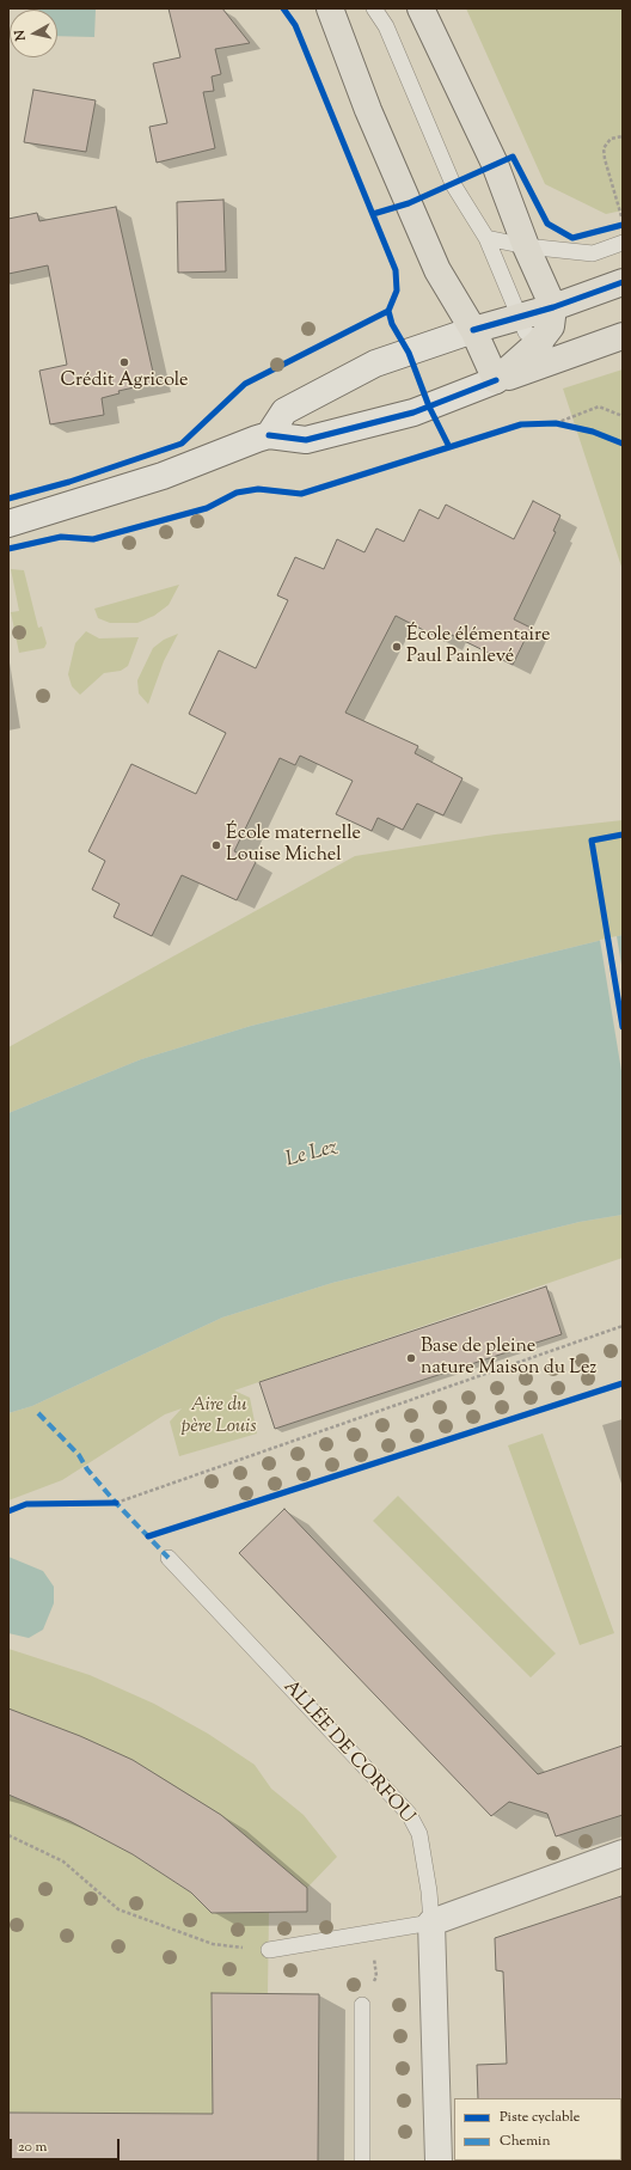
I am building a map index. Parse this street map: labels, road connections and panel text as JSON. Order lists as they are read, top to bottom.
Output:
{
  "streets": {
    "main road": ["ALLÉE DE CORFOU"]
  },
  "water": ["Le Lez"],
  "parks": ["Aire du père Louis"],
  "places": [
    "Crédit Agricole",
    "École élémentaire Paul Painlevé",
    "École maternelle Louise Michel",
    "Base de pleine nature Maison du Lez"
  ],
  "legend": ["Piste cyclable", "Chemin"],
  "scale_bar": "20 m",
  "north": "left"
}
